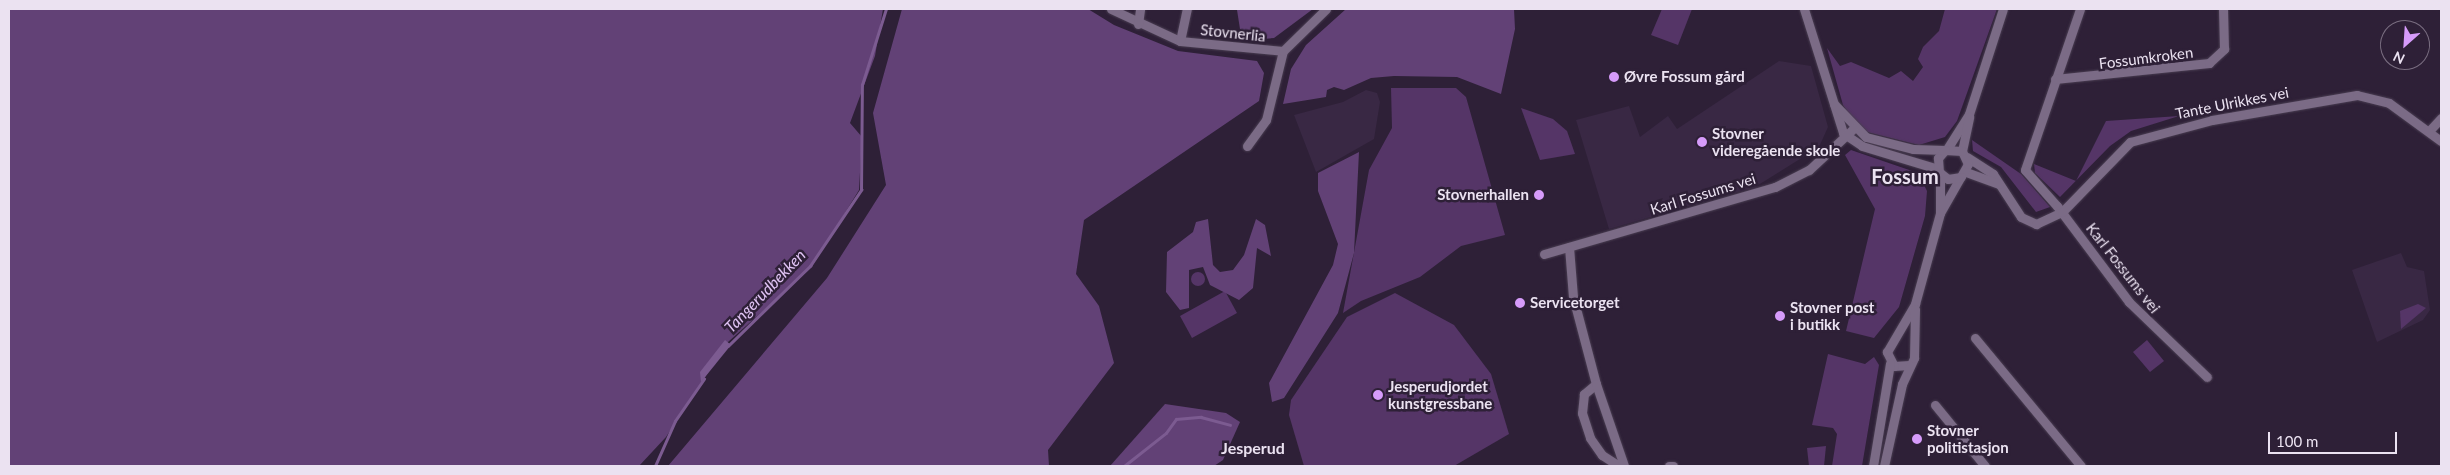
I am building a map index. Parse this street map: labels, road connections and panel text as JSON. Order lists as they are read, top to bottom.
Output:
{
  "streets": {
    "street": [
      "Stovnerlia",
      "Fossumkroken",
      "Tante Ulrikkes vei",
      "Karl Fossums vei"
    ]
  },
  "crossings": [
    ["Tante Ulrikkes vei", "Karl Fossums vei"]
  ],
  "districts": ["Fossum", "Jesperud"],
  "water": ["Tangerudbekken"],
  "places": [
    "Øvre Fossum gård",
    "Stovner videregående skole",
    "Stovnerhallen",
    "Servicetorget",
    "Stovner post i butikk",
    "Jesperudjordet kunstgressbane",
    "Stovner politistasjon"
  ],
  "scale_bar": "100 m",
  "north": "bottom left"
}
